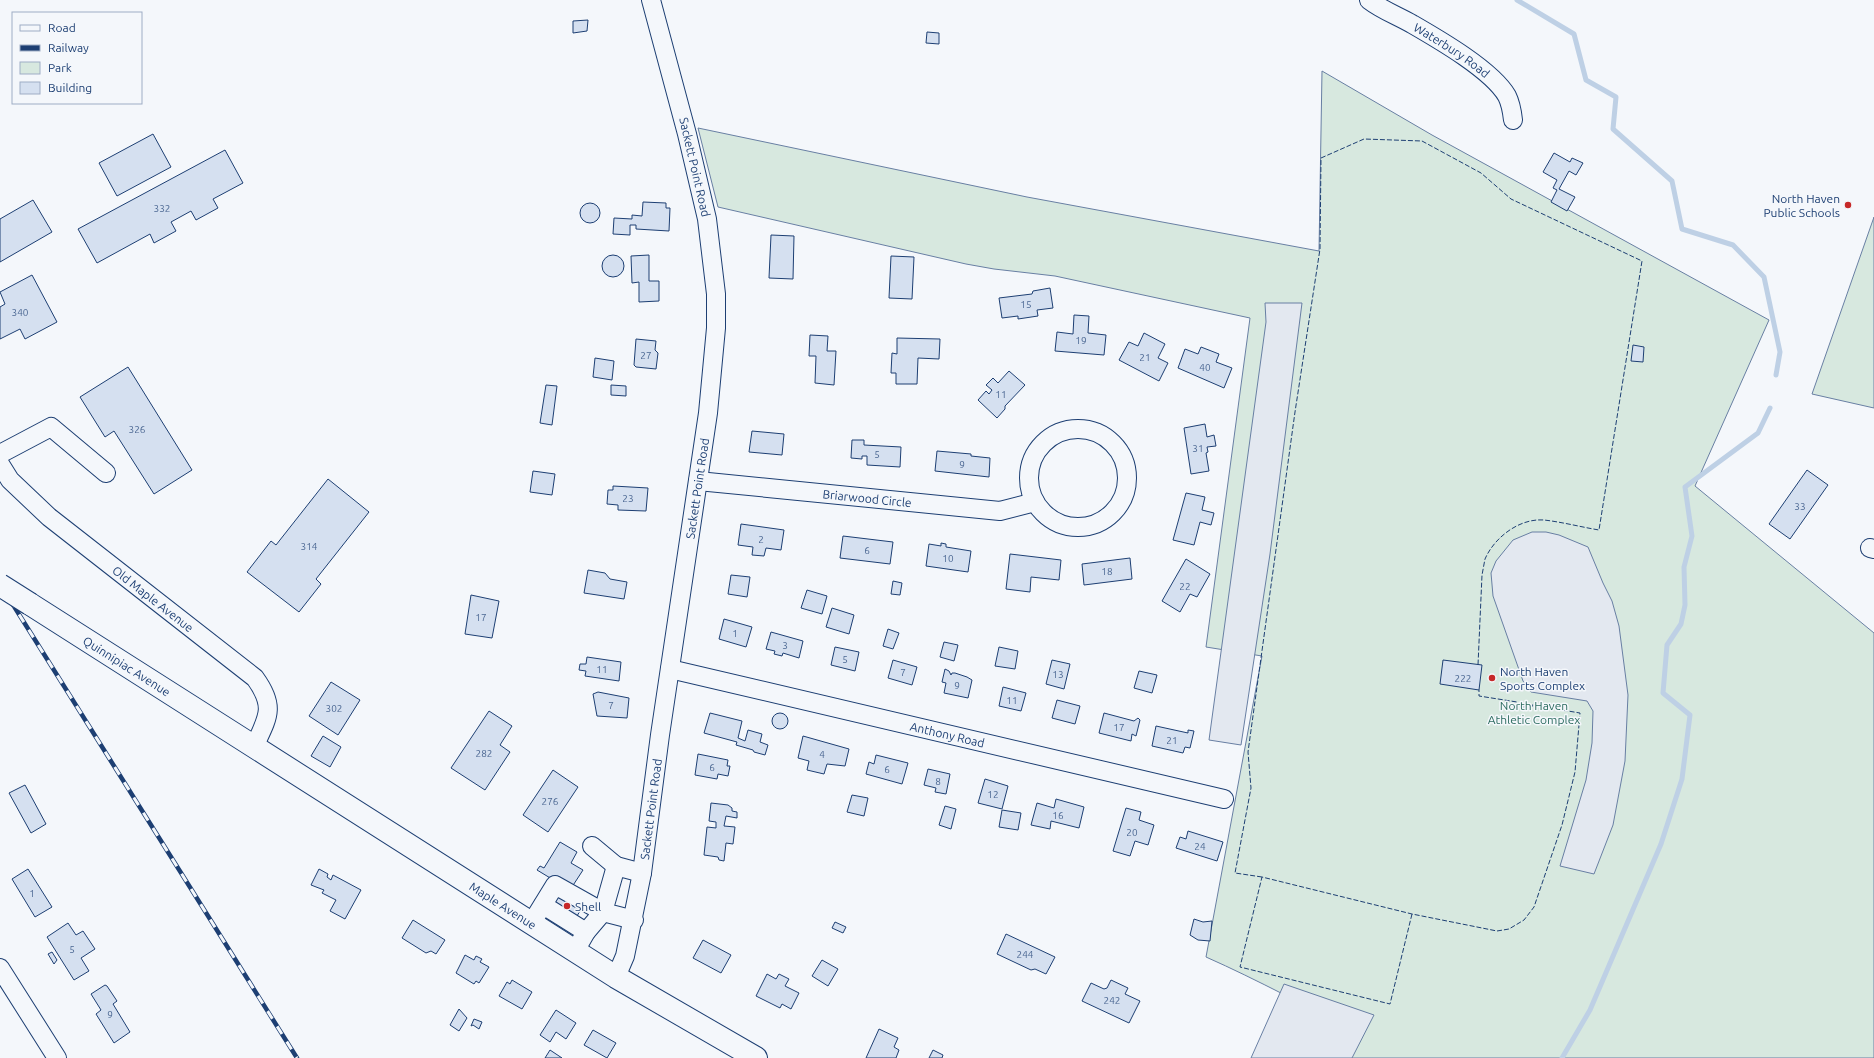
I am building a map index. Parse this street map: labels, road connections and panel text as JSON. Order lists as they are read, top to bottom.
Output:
{
  "streets": {
    "main road": ["Quinnipiac Avenue", "Maple Avenue"],
    "street": [
      "Waterbury Road",
      "Sackett Point Road",
      "Briarwood Circle",
      "Old Maple Avenue",
      "Anthony Road"
    ]
  },
  "crossings": [
    ["Sackett Point Road", "Briarwood Circle"],
    ["Sackett Point Road", "Anthony Road"],
    ["Sackett Point Road", "Maple Avenue"],
    ["Old Maple Avenue", "Quinnipiac Avenue"],
    ["Old Maple Avenue", "Maple Avenue"],
    ["Quinnipiac Avenue", "Maple Avenue"]
  ],
  "parks": ["North Haven Athletic Complex"],
  "places": ["North Haven Public Schools", "North Haven Sports Complex", "Shell"],
  "house_numbers": [
    "332",
    "15",
    "340",
    "19",
    "27",
    "21",
    "40",
    "11",
    "326",
    "31",
    "5",
    "9",
    "23",
    "33",
    "2",
    "314",
    "6",
    "10",
    "18",
    "22",
    "17",
    "1",
    "3",
    "5",
    "11",
    "7",
    "13",
    "222",
    "9",
    "11",
    "7",
    "302",
    "17",
    "21",
    "282",
    "4",
    "6",
    "6",
    "8",
    "12",
    "276",
    "16",
    "20",
    "24",
    "1",
    "5",
    "244",
    "242",
    "9"
  ],
  "legend": [
    "Road",
    "Railway",
    "Park",
    "Building"
  ]
}
